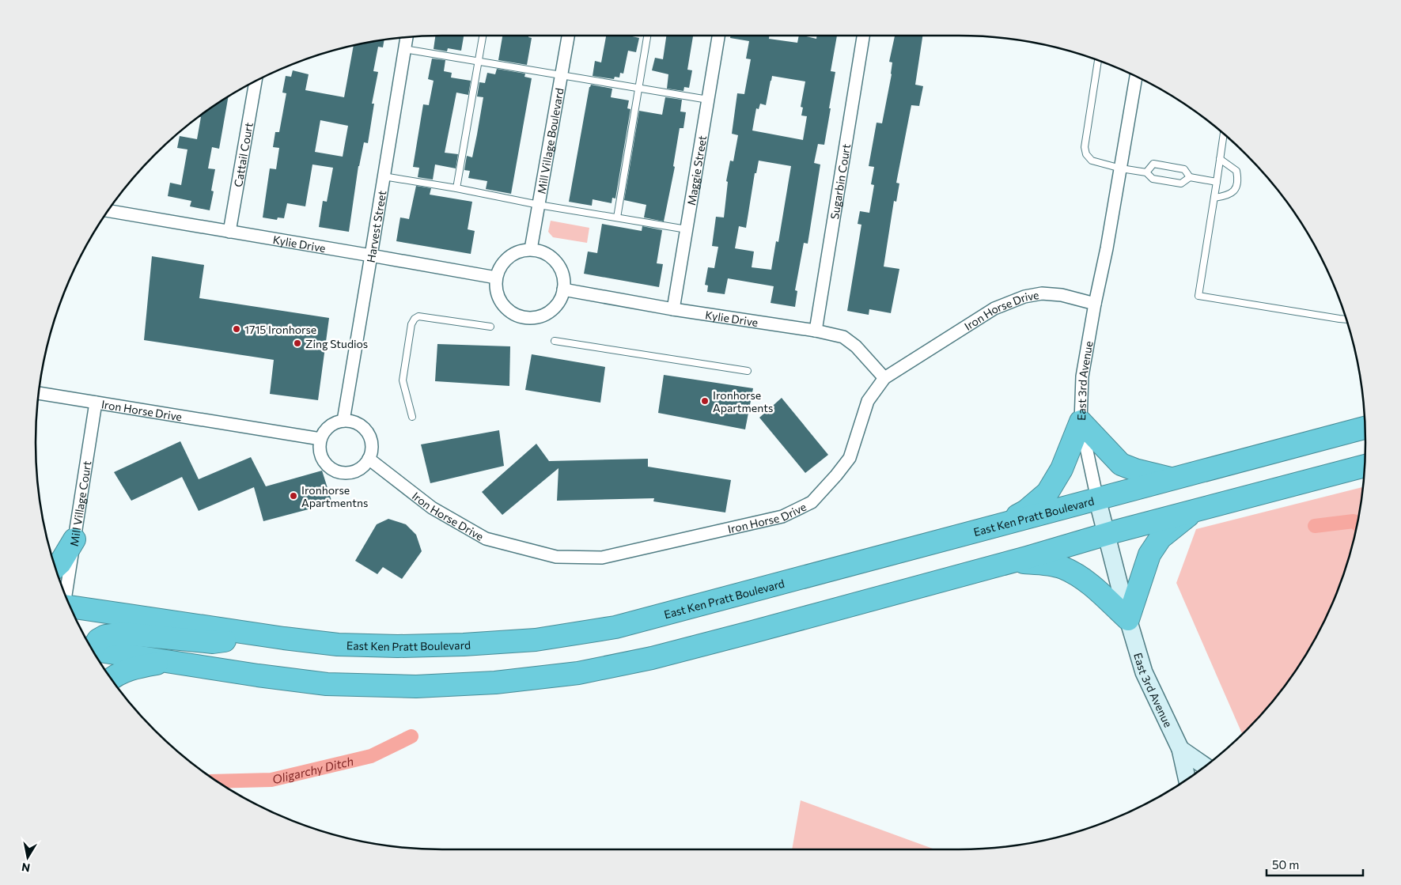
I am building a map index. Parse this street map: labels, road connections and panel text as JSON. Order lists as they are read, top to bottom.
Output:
{
  "streets": {
    "highway": ["East Ken Pratt Boulevard"],
    "main road": ["East 3rd Avenue"],
    "street": [
      "Mill Village Boulevard",
      "Cattail Court",
      "Maggie Street",
      "Sugarbin Court",
      "Harvest Street",
      "Kylie Drive",
      "Iron Horse Drive",
      "Mill Village Court"
    ]
  },
  "crossings": [
    ["Mill Village Boulevard", "Kylie Drive"],
    ["Cattail Court", "Kylie Drive"],
    ["Maggie Street", "Kylie Drive"],
    ["Sugarbin Court", "Kylie Drive"],
    ["Harvest Street", "Kylie Drive"],
    ["Harvest Street", "Iron Horse Drive"],
    ["Kylie Drive", "Iron Horse Drive"],
    ["Iron Horse Drive", "East 3rd Avenue"],
    ["Iron Horse Drive", "Mill Village Court"],
    ["East 3rd Avenue", "East Ken Pratt Boulevard"]
  ],
  "water": ["Oligarchy Ditch"],
  "places": [
    "1715 Ironhorse",
    "Zing Studios",
    "Ironhorse Apartments",
    "Ironhorse Apartmentns"
  ],
  "scale_bar": "50 m",
  "north": "bottom"
}
